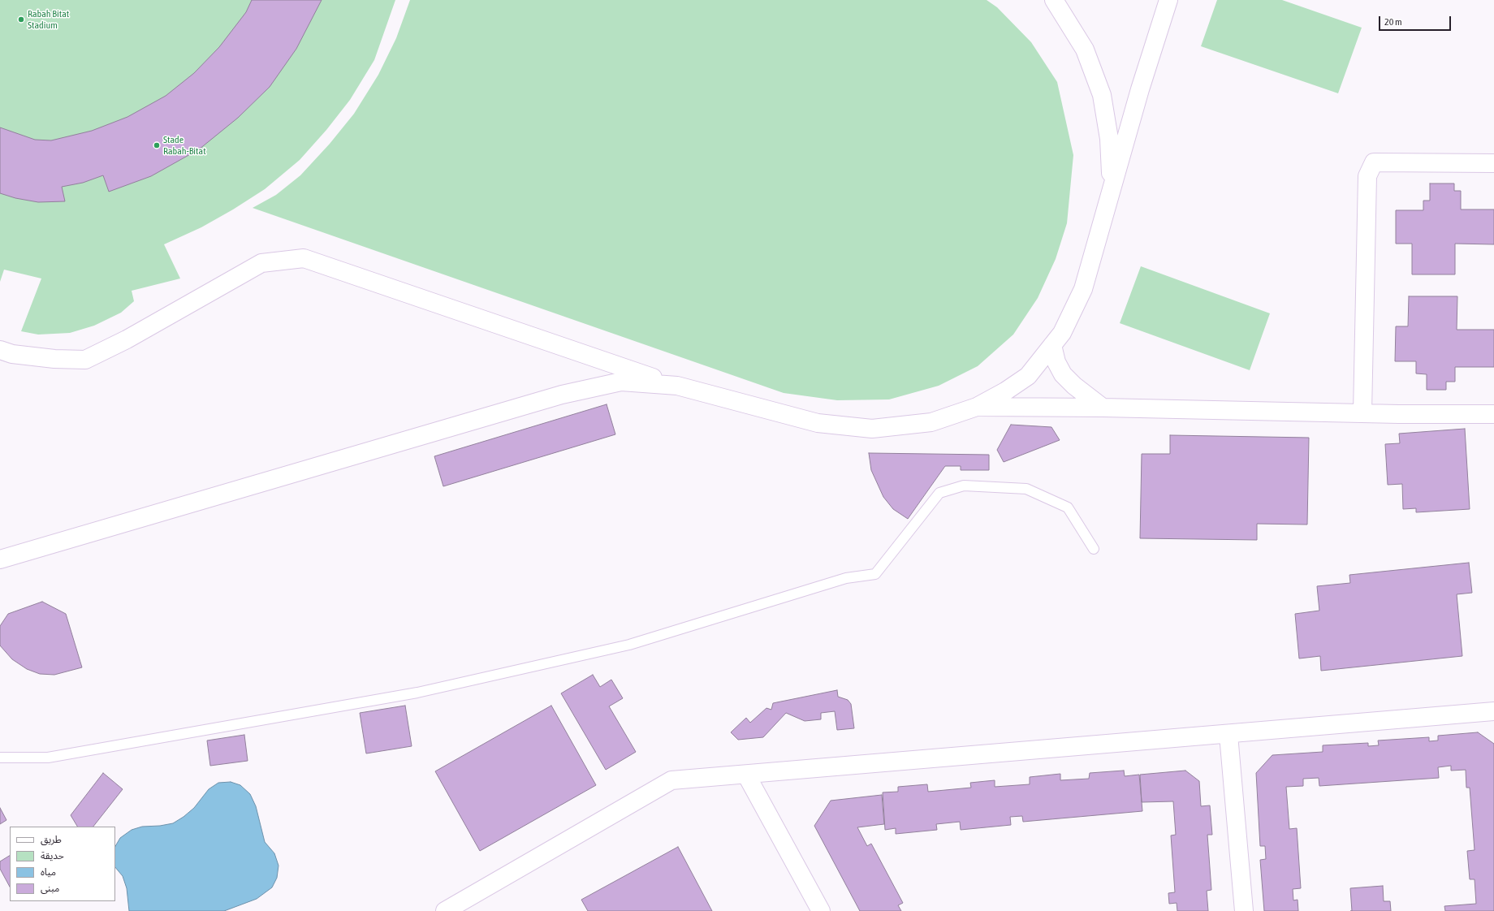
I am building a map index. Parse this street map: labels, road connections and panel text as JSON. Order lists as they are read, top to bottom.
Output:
{
  "places": ["Rabah Bitat Stadium", "Stade Rabah-Bitat"],
  "legend": [
    "طريق",
    "حديقة",
    "مياه",
    "مبنى"
  ],
  "scale_bar": "20 m"
}
